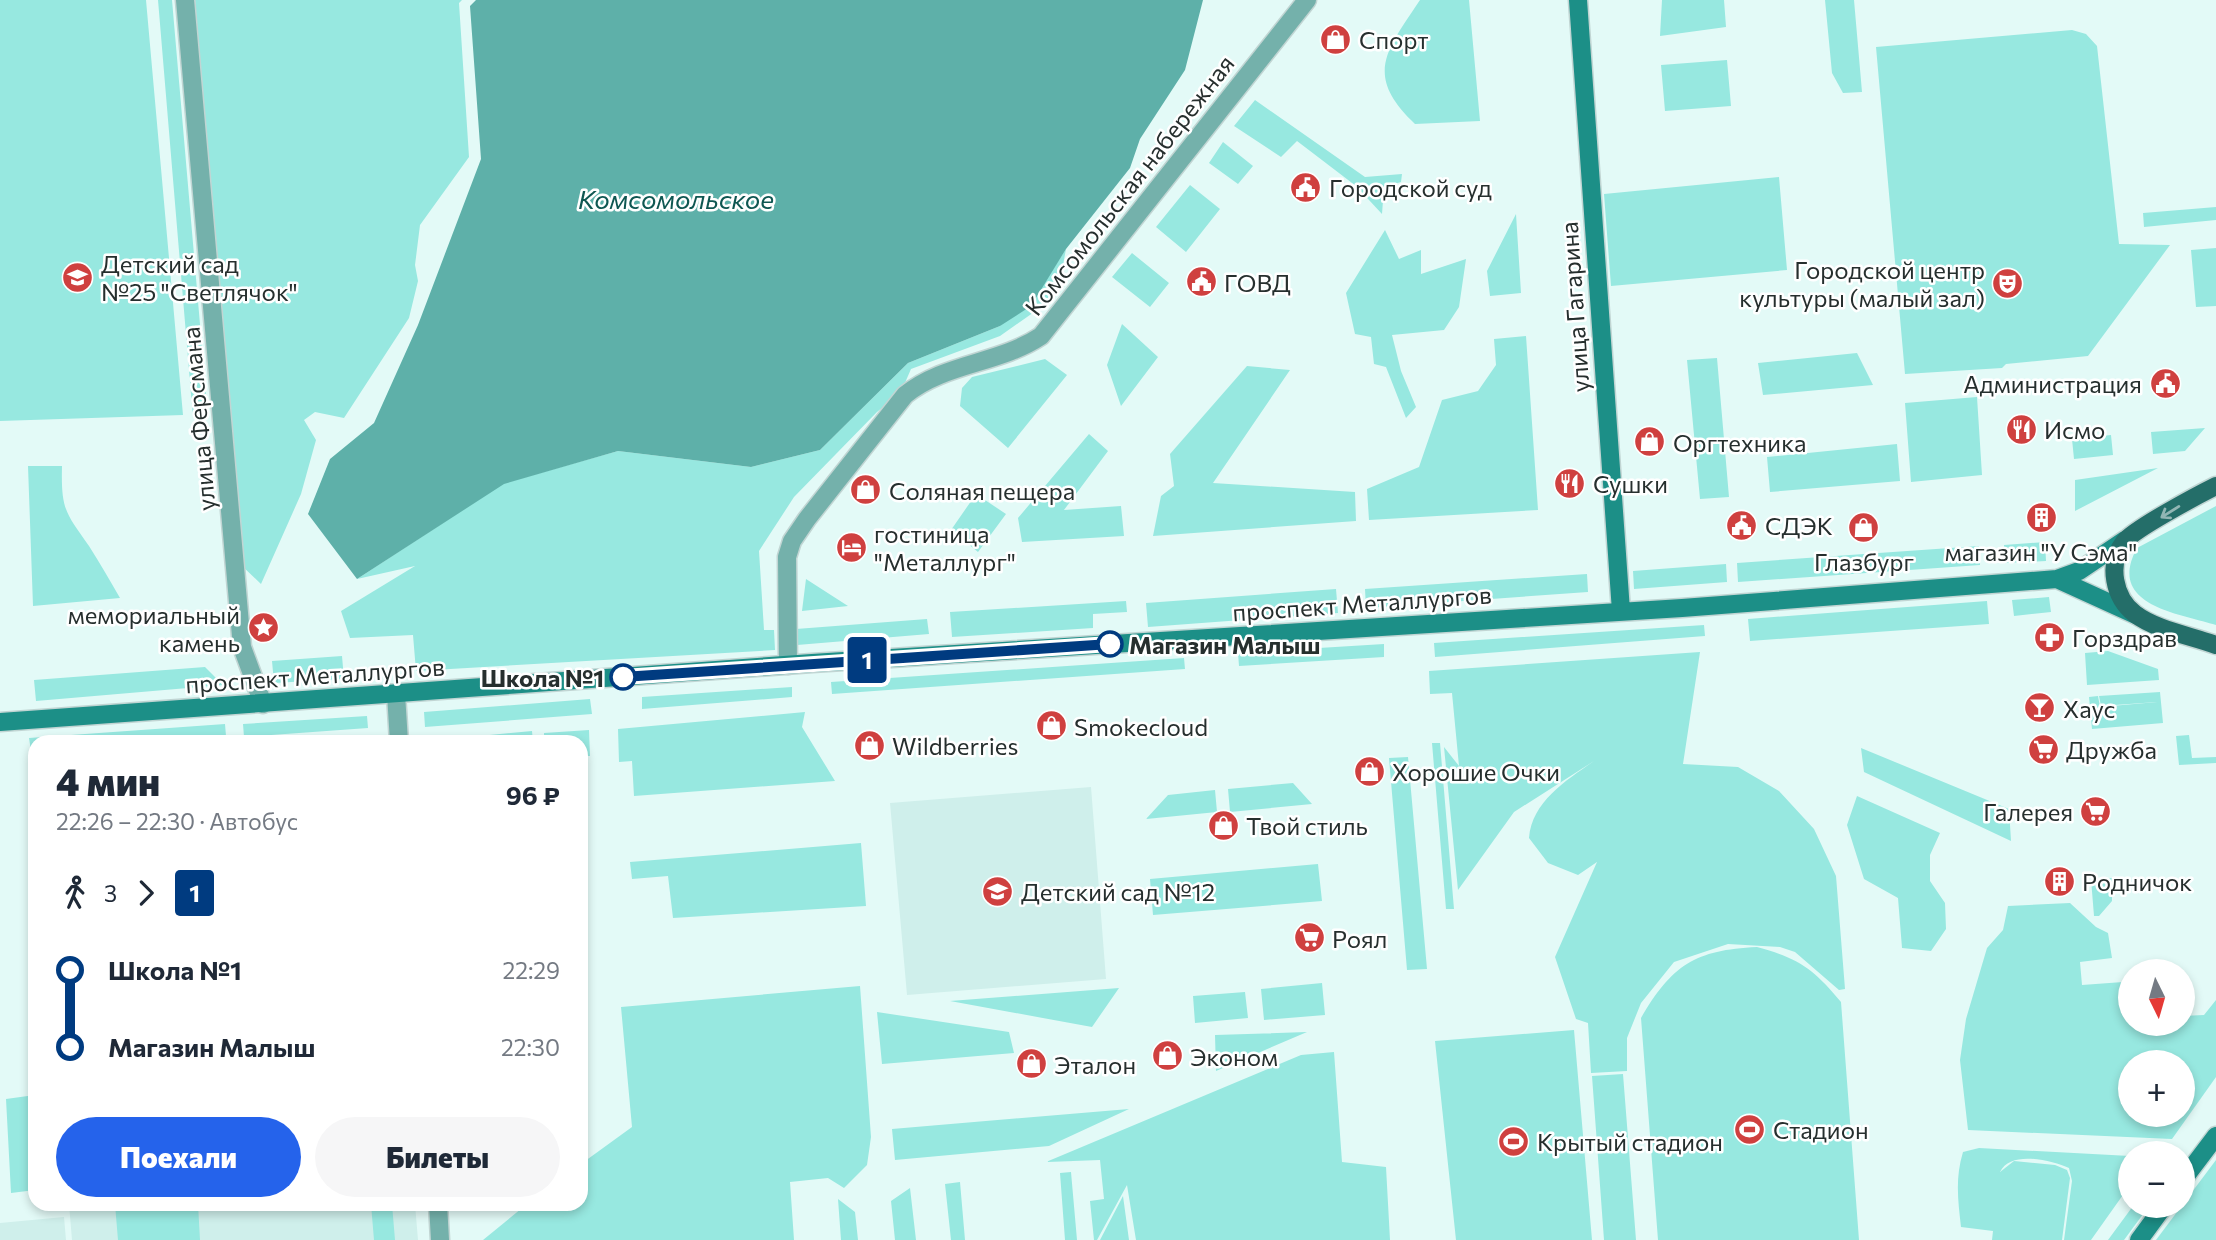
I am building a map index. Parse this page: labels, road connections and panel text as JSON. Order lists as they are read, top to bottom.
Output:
{
  "streets": {
    "main road": ["улица Гагарина", "проспект Металлургов"],
    "street": ["Комсомольская набережная", "улица Ферсмана"]
  },
  "crossings": [
    ["Комсомольская набережная", "проспект Металлургов"],
    ["улица Гагарина", "проспект Металлургов"],
    ["улица Ферсмана", "проспект Металлургов"]
  ],
  "water": ["Комсомольское"],
  "places": {
    "shop": [
      "Спорт",
      "Оргтехника",
      "Соляная пещера",
      "Глазбург",
      "Smokecloud",
      "Wildberries",
      "Хорошие Очки",
      "Твой стиль",
      "Эконом",
      "Эталон"
    ],
    "public building": [
      "Городской суд",
      "ГОВД",
      "Администрация",
      "СДЭК"
    ],
    "school or university": ["Детский сад №25 \"Светлячок\"", "Детский сад №12"],
    "theatre": ["Городской центр культуры (малый зал)"],
    "restaurant": ["Исмо", "Сушки"],
    "building": ["магазин \"У Сэма\"", "Родничок"],
    "hotel": ["гостиница \"Металлург\""],
    "place": ["мемориальный камень"],
    "pharmacy": ["Горздрав"],
    "other": ["Магазин Малыш", "Школа №1"],
    "bar": ["Хаус"],
    "supermarket": ["Дружба", "Галерея", "Роял"],
    "sports": ["Стадион", "Крытый стадион"]
  },
  "lines": ["bus line 1"],
  "north": "bottom",
  "page": {
    "on_map": "1",
    "heading": ["4 мин", "22:26 – 22:30 · Автобус", "96 ₽"],
    "legs": ["3", "1"],
    "list": [
      {
        "name": "Школа №1",
        "value": "22:29"
      },
      {
        "name": "Магазин Малыш",
        "value": "22:30"
      }
    ],
    "map_buttons": ["+", "−"],
    "buttons": ["Поехали", "Билеты"]
  }
}
